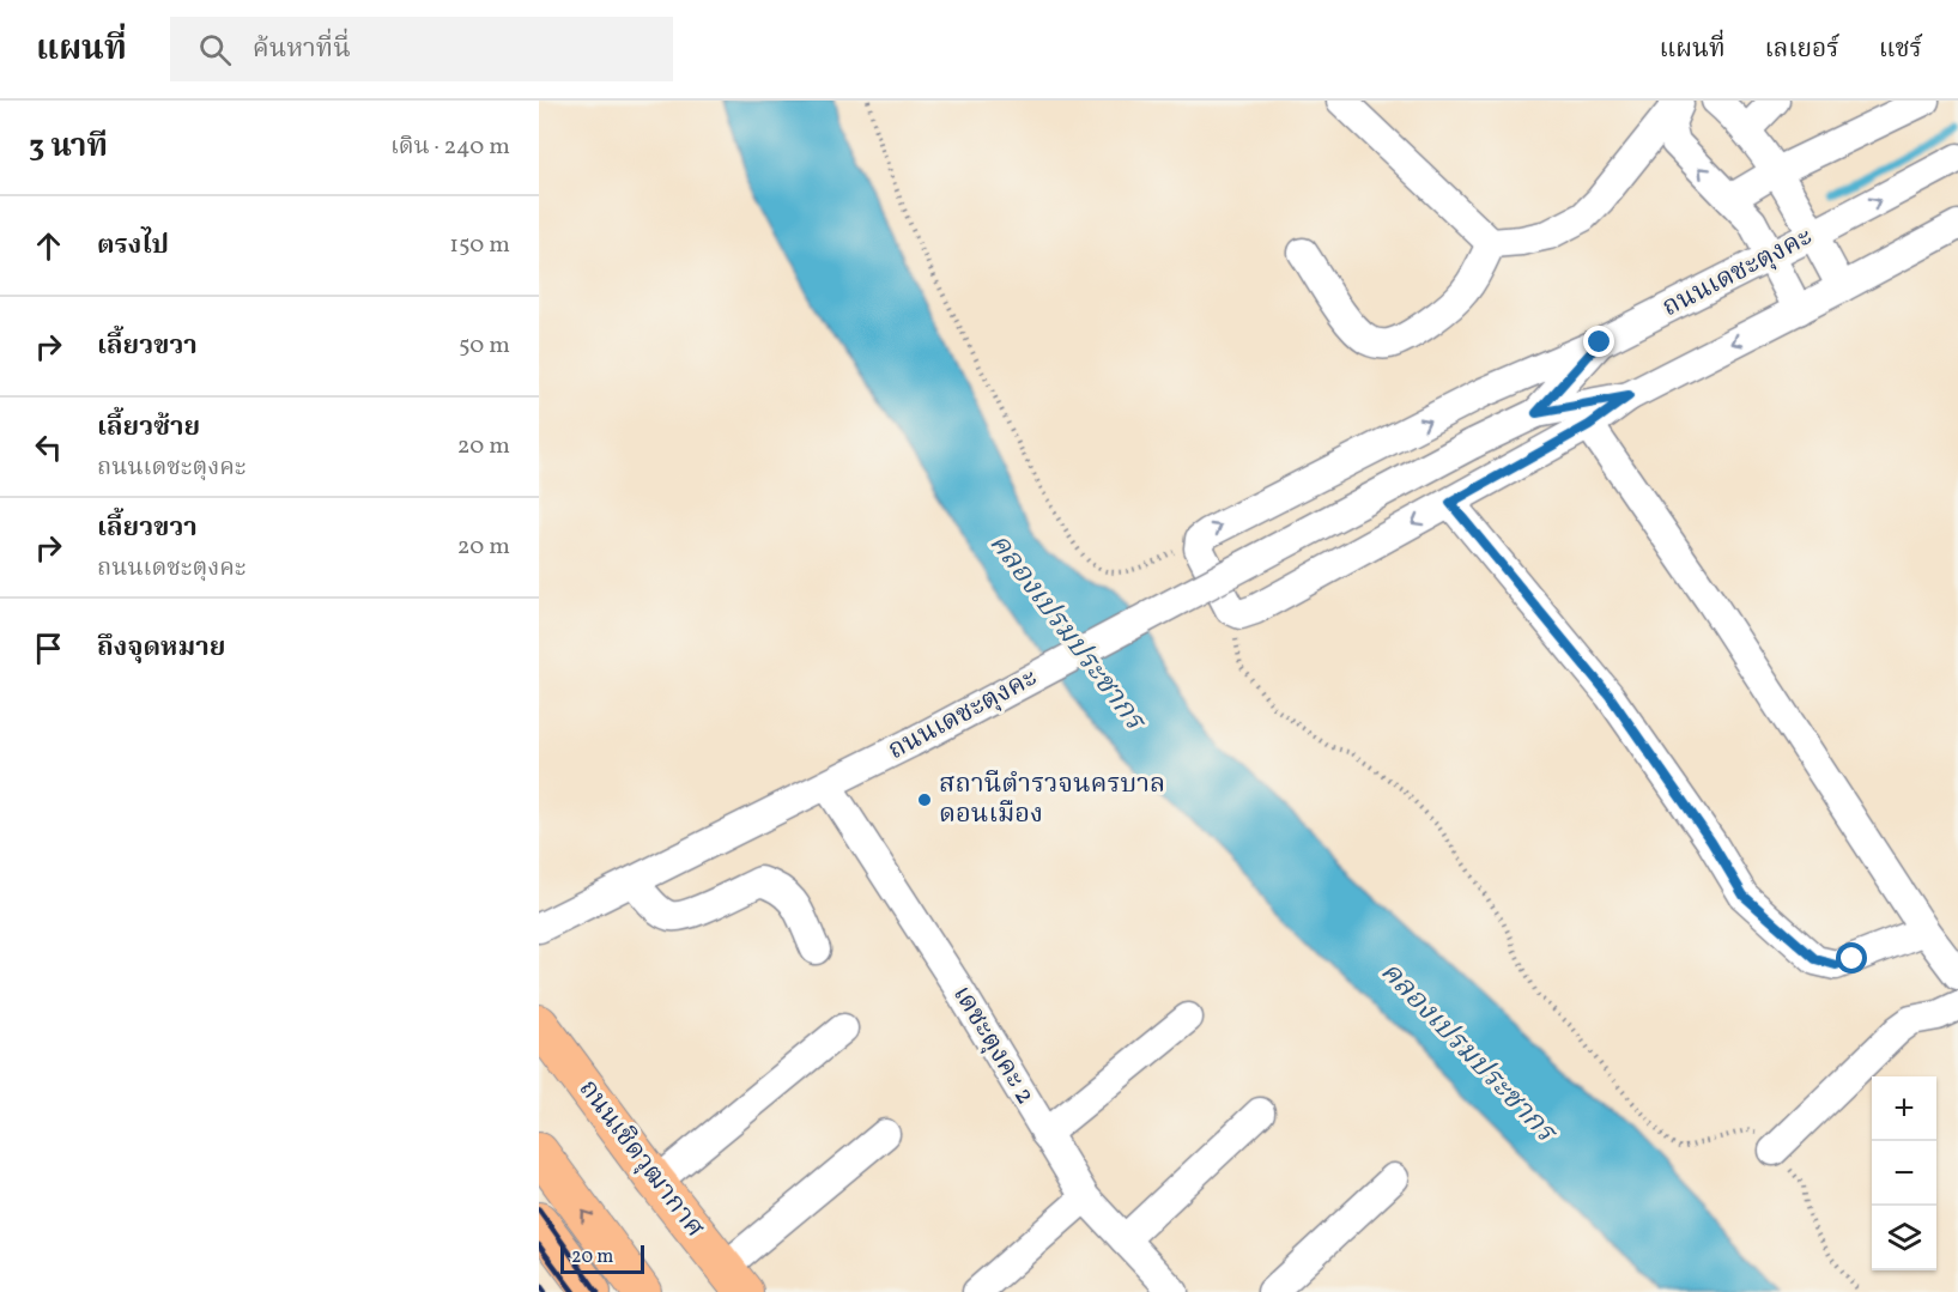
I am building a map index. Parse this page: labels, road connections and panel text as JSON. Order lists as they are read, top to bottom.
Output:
{
  "streets": {
    "main road": ["ถนนเชิดวุฒากาศ"],
    "street": ["ถนนเดชะตุงคะ", "เดชะตุงคะ 2"]
  },
  "crossings": [
    ["ถนนเดชะตุงคะ", "เดชะตุงคะ 2"]
  ],
  "water": ["คลองเปรมประชากร"],
  "places": ["สถานีตำรวจนครบาล ดอนเมือง"],
  "scale_bar": "20 m",
  "page": {
    "header": "แผนที่",
    "search": "ค้นหาที่นี่",
    "nav": ["แผนที่", "เลเยอร์", "แชร์"],
    "heading": ["3 นาที", "เดิน · 240 m"],
    "list": [
      ["ตรงไป", "150 m"],
      ["เลี้ยวขวา", "50 m"],
      ["เลี้ยวซ้าย", "ถนนเดชะตุงคะ", "20 m"],
      ["เลี้ยวขวา", "ถนนเดชะตุงคะ", "20 m"],
      "ถึงจุดหมาย"
    ],
    "map_buttons": ["+", "−"],
    "scale": "20 m"
  }
}
